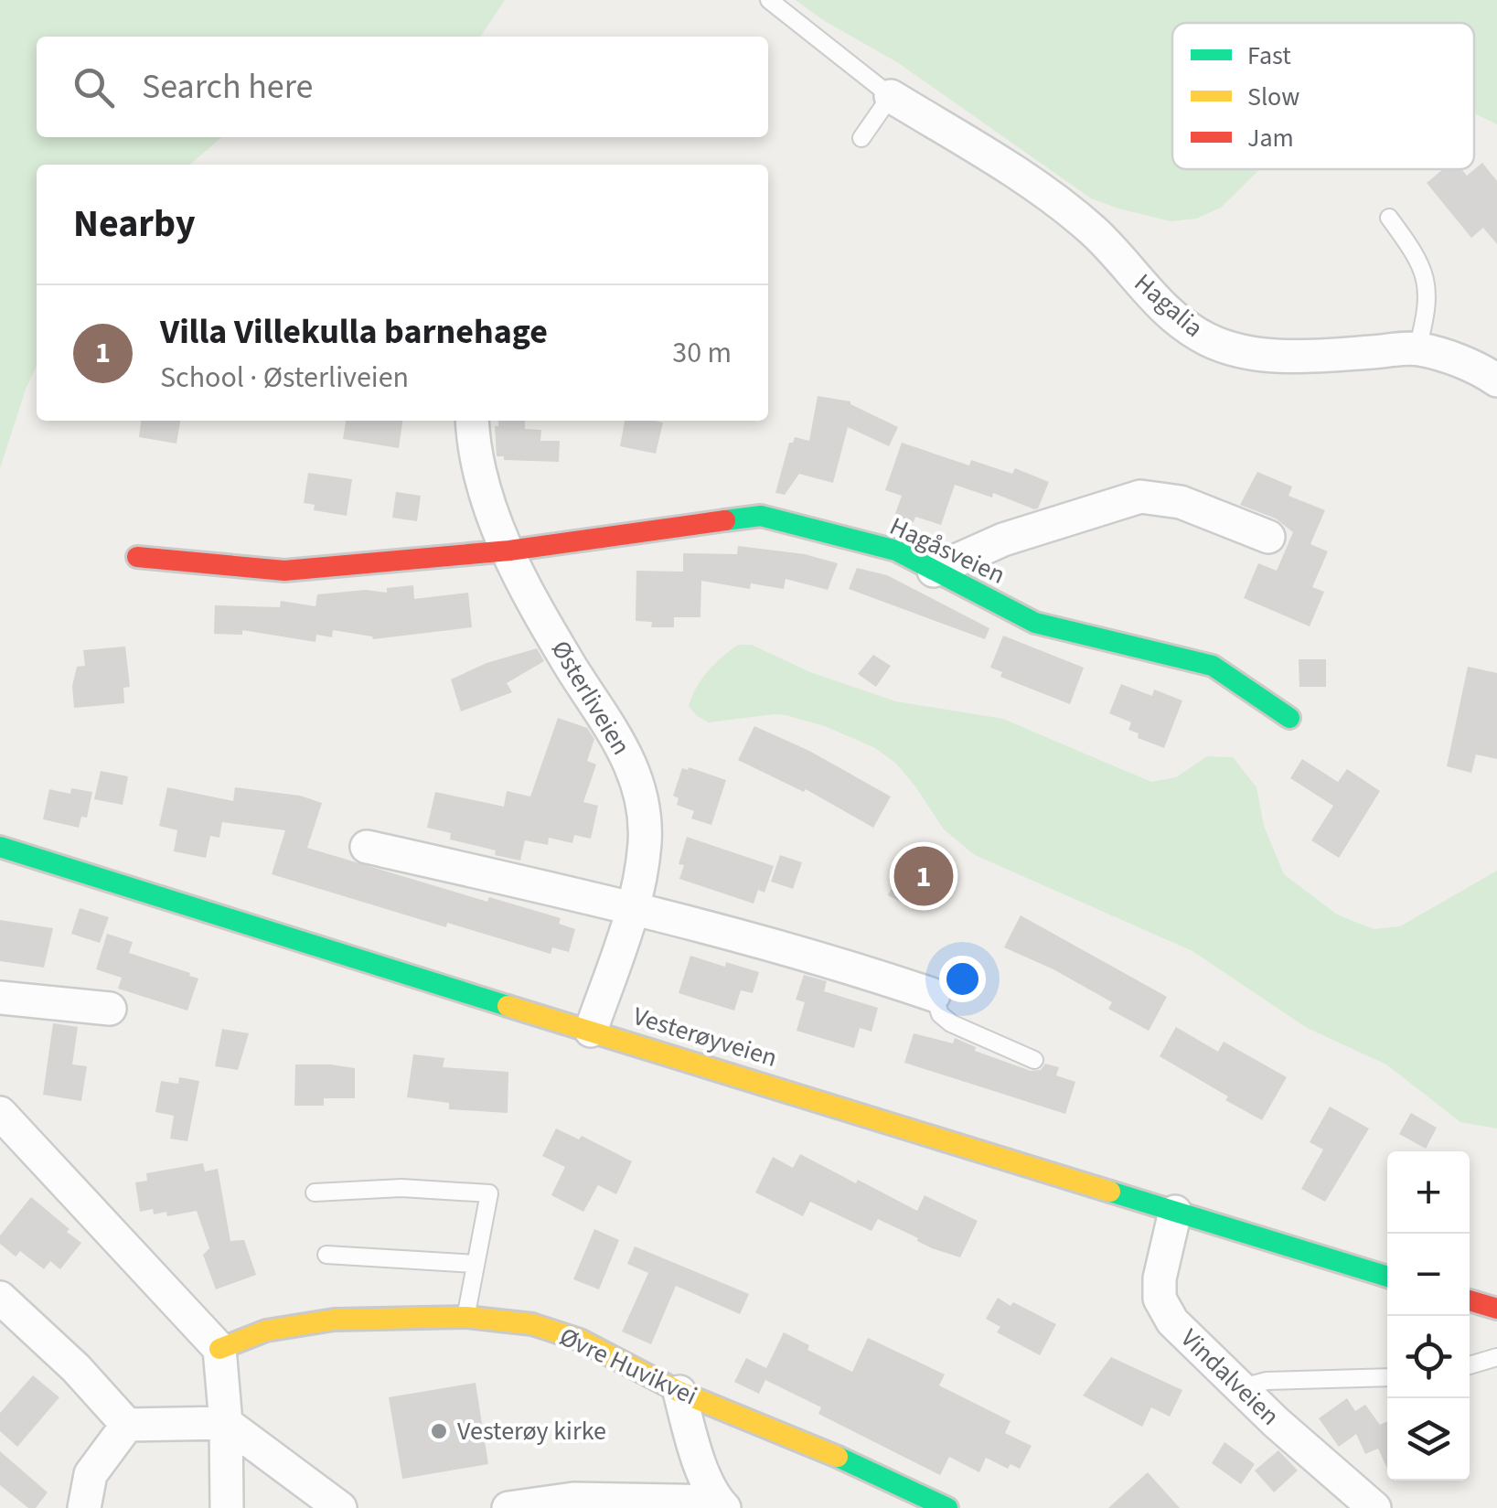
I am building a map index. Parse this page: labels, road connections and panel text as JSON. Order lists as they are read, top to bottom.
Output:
{
  "streets": {
    "street": [
      "Hagalia",
      "Hagåsveien",
      "Østerliveien",
      "Vesterøyveien",
      "Øvre Huvikvei",
      "Vindalveien"
    ]
  },
  "crossings": [
    ["Hagåsveien", "Østerliveien"],
    ["Østerliveien", "Vesterøyveien"],
    ["Vesterøyveien", "Vindalveien"]
  ],
  "places": ["Vesterøy kirke"],
  "legend": ["Fast", "Slow", "Jam"],
  "page": {
    "search": "Search here",
    "heading": "Nearby",
    "list": [
      {
        "mark": "1",
        "name": "Villa Villekulla barnehage",
        "note": "School · Østerliveien",
        "value": "30 m"
      }
    ],
    "pins": "1",
    "map_buttons": ["+", "−"]
  }
}
